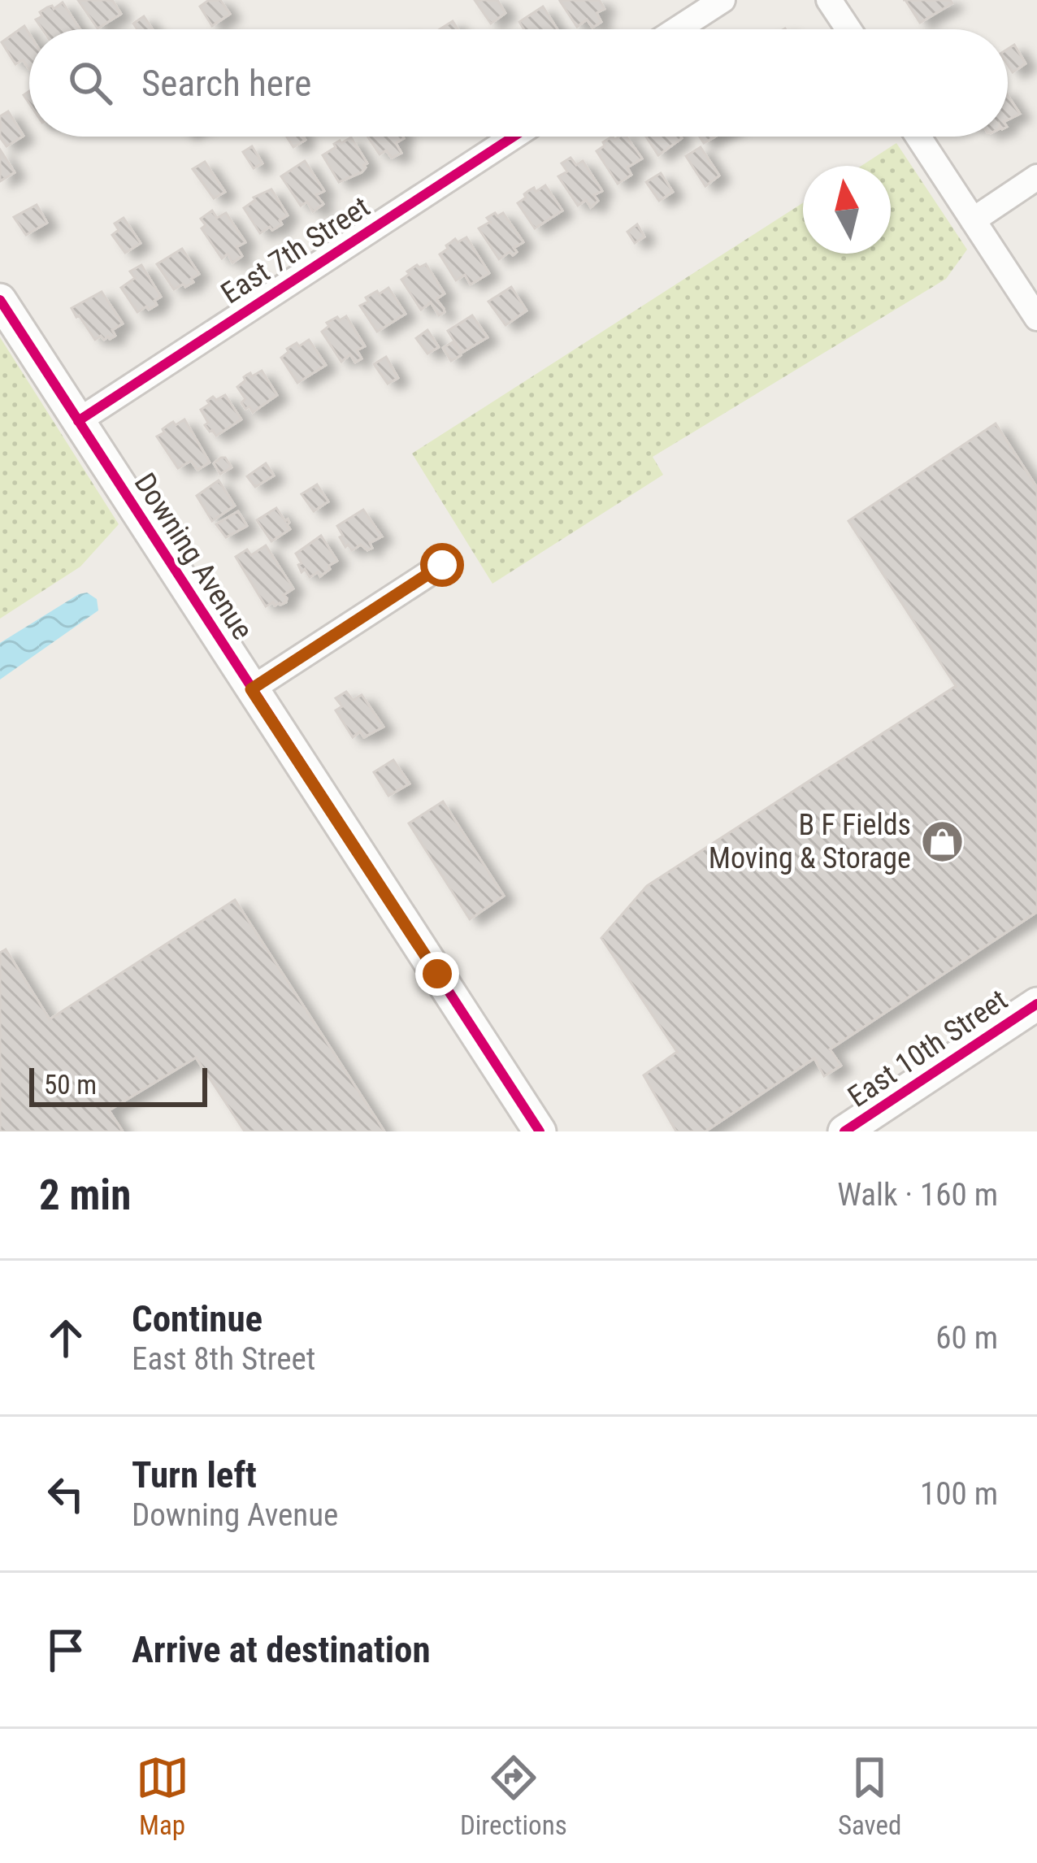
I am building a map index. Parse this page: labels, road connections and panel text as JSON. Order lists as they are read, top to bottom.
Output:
{
  "streets": {
    "street": ["East 7th Street", "Downing Avenue", "East 10th Street"]
  },
  "crossings": [
    ["East 7th Street", "Downing Avenue"]
  ],
  "places": {
    "shop": ["B F Fields Moving & Storage"]
  },
  "scale_bar": "50 m",
  "north": "top",
  "page": {
    "search": "Search here",
    "scale": "50 m",
    "heading": ["2 min", "Walk · 160 m"],
    "list": [
      ["Continue", "East 8th Street", "60 m"],
      ["Turn left", "Downing Avenue", "100 m"],
      "Arrive at destination"
    ],
    "nav": ["Map", "Directions", "Saved"]
  }
}
